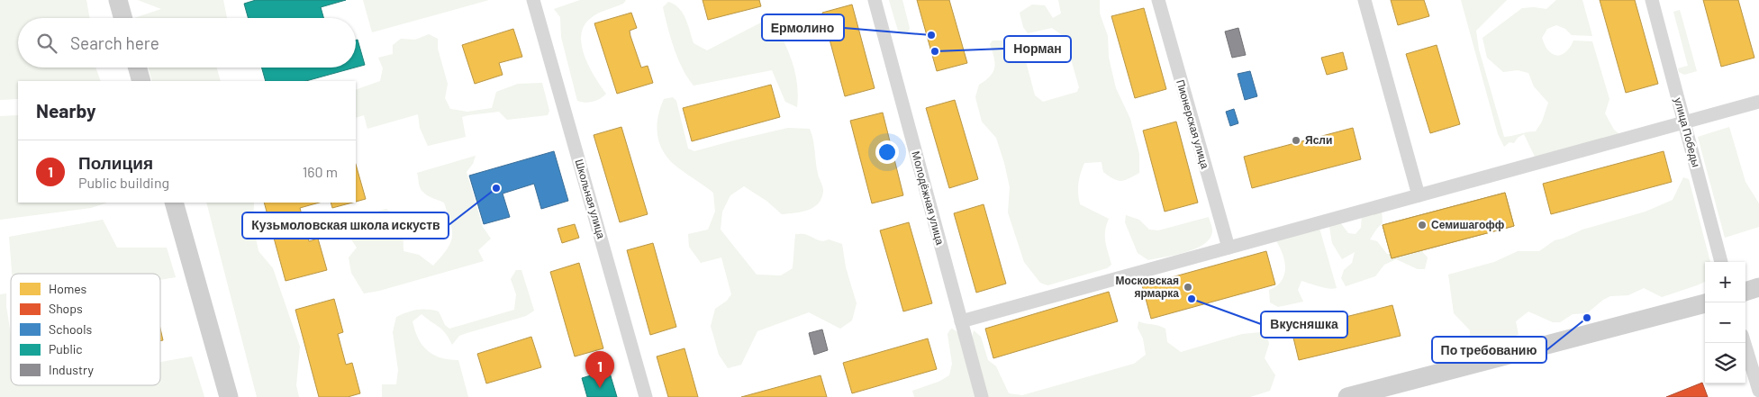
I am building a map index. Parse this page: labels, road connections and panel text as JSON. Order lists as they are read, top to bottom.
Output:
{
  "streets": {
    "street": [
      "Пионерская улица",
      "улица Победы",
      "Молодёжная улица",
      "Школьная улица"
    ]
  },
  "places": [
    "Ермолино",
    "Норман",
    "Ясли",
    "Кузьмоловская школа искуств",
    "Семишагофф",
    "Московская ярмарка",
    "Вкусняшка",
    "По требованию"
  ],
  "legend": [
    "Homes",
    "Shops",
    "Schools",
    "Public",
    "Industry"
  ],
  "page": {
    "search": "Search here",
    "heading": "Nearby",
    "list": [
      {
        "mark": "1",
        "name": "Полиция",
        "note": "Public building",
        "value": "160 m"
      }
    ],
    "map_buttons": ["+", "−"],
    "pins": "1"
  }
}
